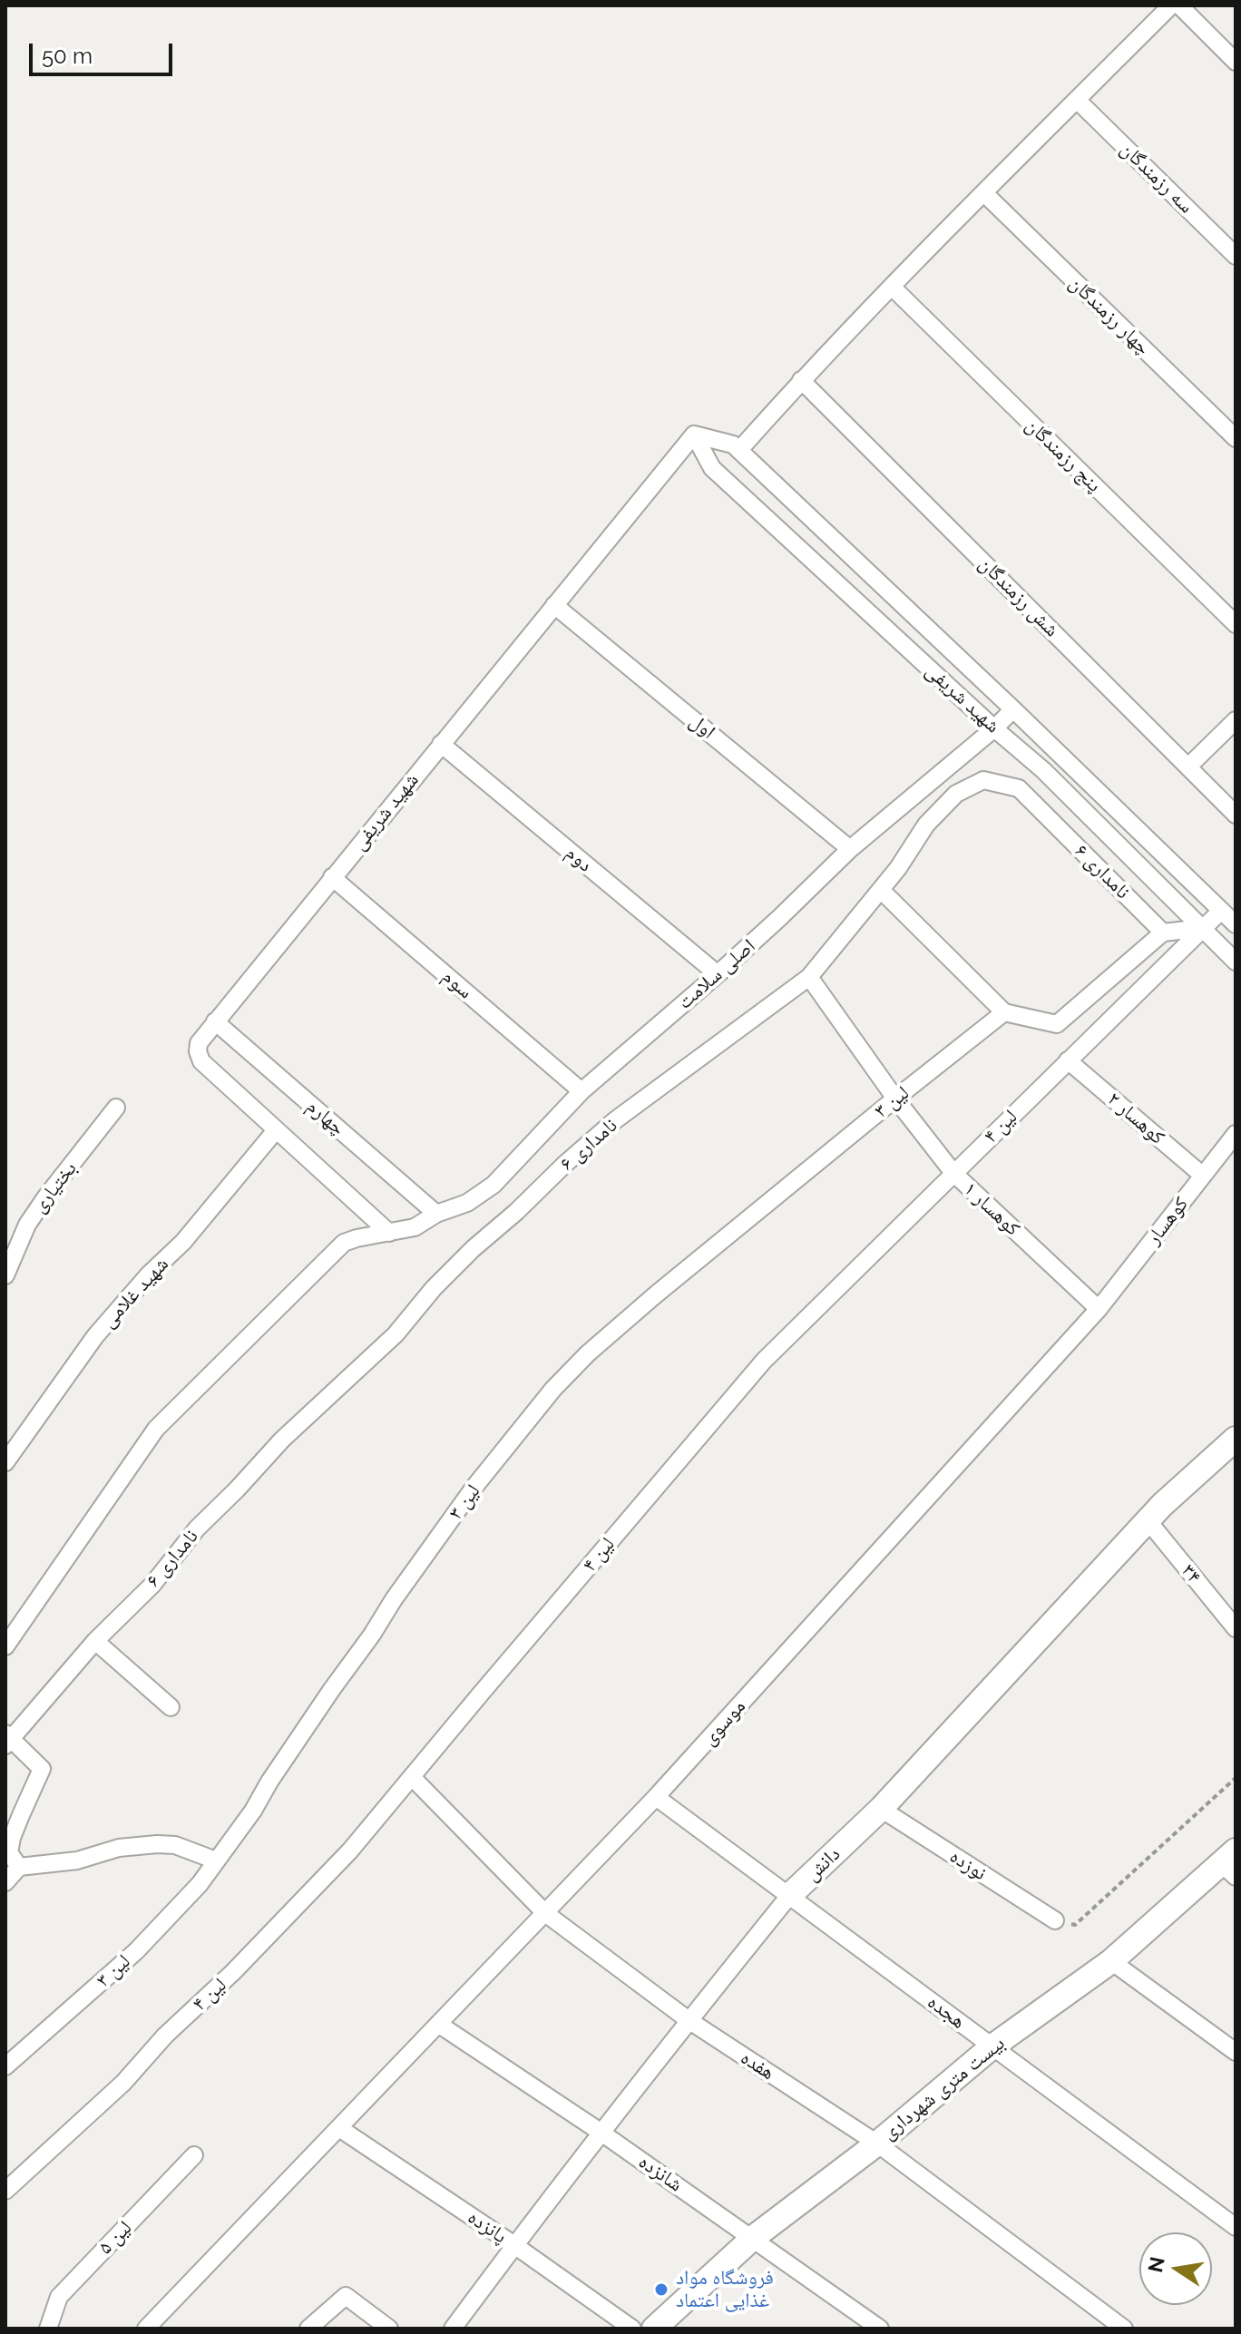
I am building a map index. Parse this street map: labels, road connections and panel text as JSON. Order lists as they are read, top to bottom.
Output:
{
  "streets": {
    "street": [
      "سه رزمندگان",
      "چهار رزمندگان",
      "پنج رزمندگان",
      "شش رزمندگان",
      "شهید شریفی",
      "اول",
      "دوم",
      "نامداری ۶",
      "اصلی سلامت",
      "سوم",
      "لین ۳",
      "چهارم",
      "کوهسار ۲",
      "لین ۴",
      "بختیاری",
      "کوهسار ۱",
      "کوهسار",
      "شهید غلامی",
      "۳۴",
      "موسوی",
      "دانش",
      "نوزده",
      "هجده",
      "هفده",
      "بیست متری شهرداری",
      "شانزده",
      "پانزده",
      "لین ۵"
    ]
  },
  "crossings": [
    ["شهید شریفی", "اول"],
    ["شهید شریفی", "دوم"],
    ["شهید شریفی", "اصلی سلامت"],
    ["شهید شریفی", "سوم"],
    ["شهید شریفی", "چهارم"],
    ["شهید شریفی", "لین ۴"],
    ["شهید شریفی", "شهید غلامی"],
    ["اول", "اصلی سلامت"],
    ["دوم", "اصلی سلامت"],
    ["نامداری ۶", "کوهسار ۱"],
    ["اصلی سلامت", "سوم"],
    ["اصلی سلامت", "چهارم"],
    ["لین ۳", "کوهسار ۱"],
    ["کوهسار ۲", "لین ۴"],
    ["کوهسار ۲", "کوهسار"],
    ["لین ۴", "کوهسار ۱"],
    ["لین ۴", "هفده"],
    ["کوهسار ۱", "کوهسار"],
    ["کوهسار ۱", "موسوی"],
    ["کوهسار", "موسوی"],
    ["۳۴", "دانش"],
    ["موسوی", "هجده"],
    ["موسوی", "هفده"],
    ["موسوی", "شانزده"],
    ["موسوی", "پانزده"],
    ["دانش", "نوزده"],
    ["دانش", "هجده"],
    ["دانش", "هفده"],
    ["دانش", "شانزده"],
    ["دانش", "پانزده"],
    ["هجده", "بیست متری شهرداری"],
    ["هفده", "بیست متری شهرداری"],
    ["بیست متری شهرداری", "شانزده"]
  ],
  "places": ["فروشگاه مواد غذایی اعتماد"],
  "scale_bar": "50 m",
  "north": "left"
}
